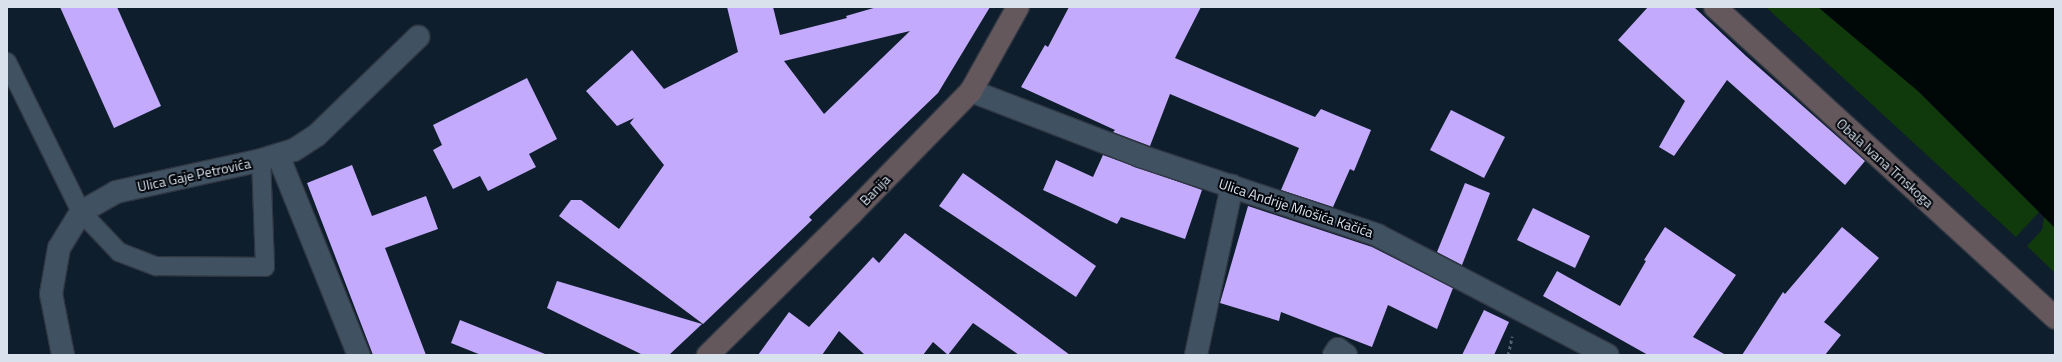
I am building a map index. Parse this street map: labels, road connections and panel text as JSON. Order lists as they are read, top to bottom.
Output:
{
  "streets": {
    "main road": ["Obala Ivana Trnskoga", "Banija"],
    "street": ["Ulica Gaje Petrovića", "Ulica Andrije Miošića Kačića"]
  },
  "crossings": [
    ["Banija", "Ulica Andrije Miošića Kačića"]
  ]
}
